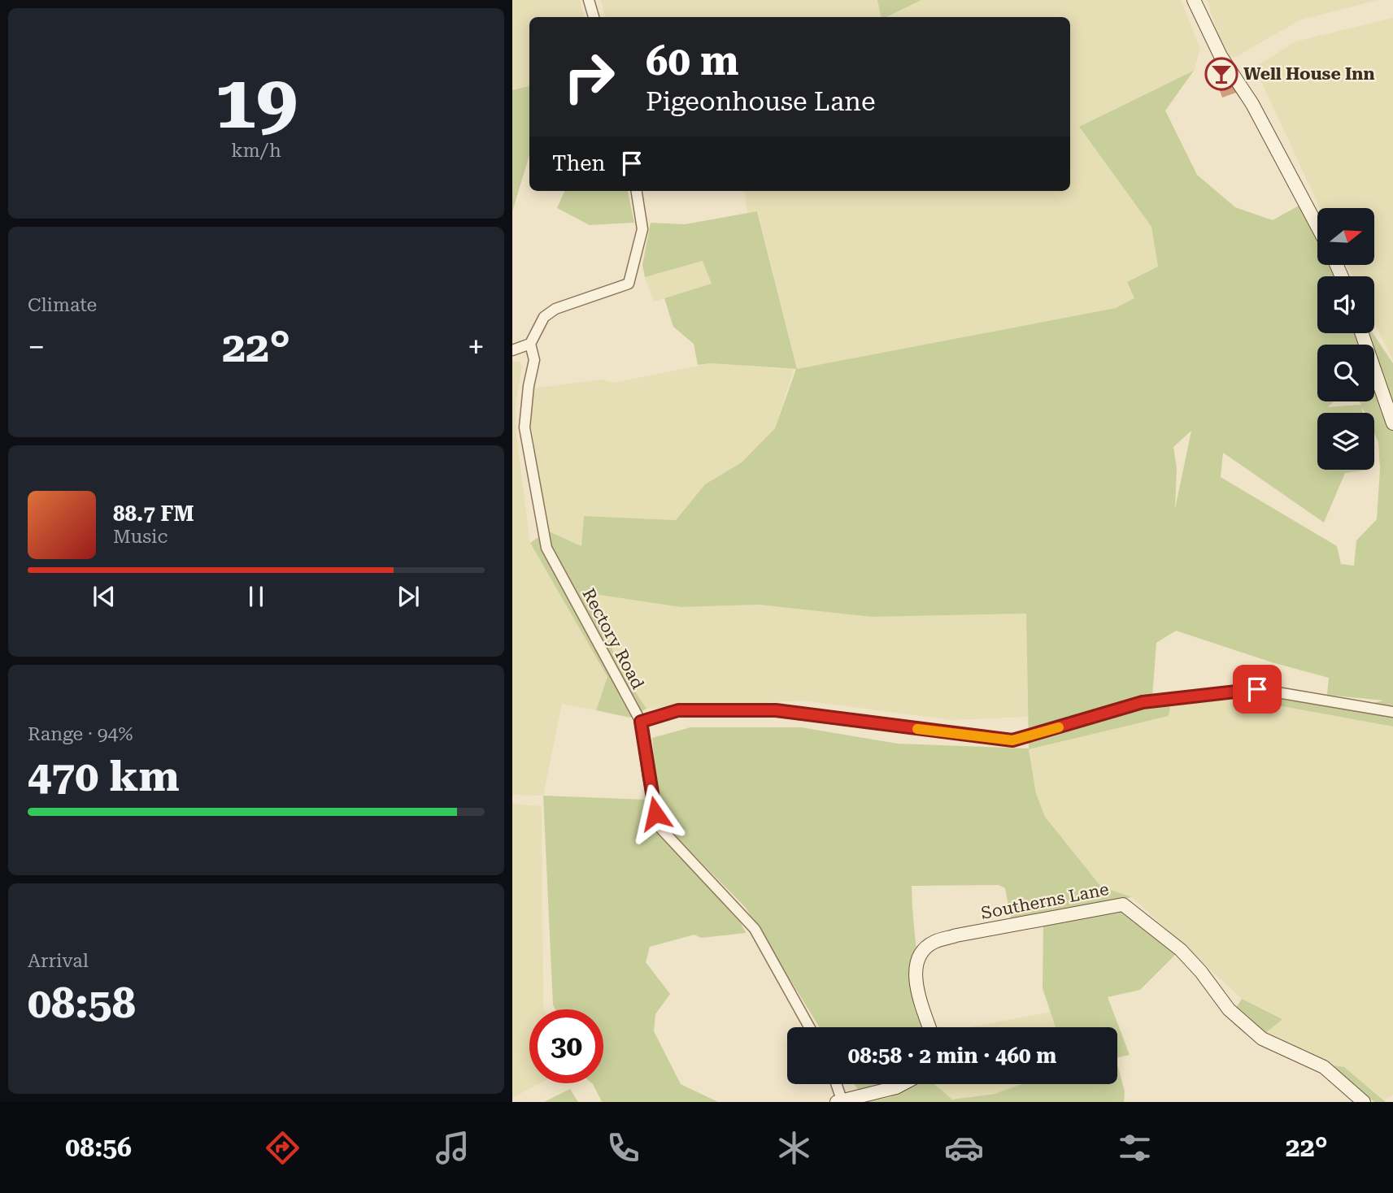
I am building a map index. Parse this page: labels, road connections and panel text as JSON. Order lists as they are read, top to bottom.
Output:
{
  "streets": {
    "street": ["Rectory Road", "Southerns Lane"]
  },
  "places": {
    "bar": ["Well House Inn"]
  },
  "north": "right",
  "page": {
    "tile": [
      ["19", "km/h"],
      "Climate",
      ["Range · 94%", "470 km"],
      ["Arrival", "08:58"]
    ],
    "turn": ["60 m", "Pigeonhouse Lane"],
    "then": "Then",
    "heat": ["−", "22°", "+"],
    "song": ["88.7 FM", "Music"],
    "limit": "30",
    "trip": "08:58 · 2 min · 460 m",
    "tabs": ["08:56", "22°"]
  }
}
